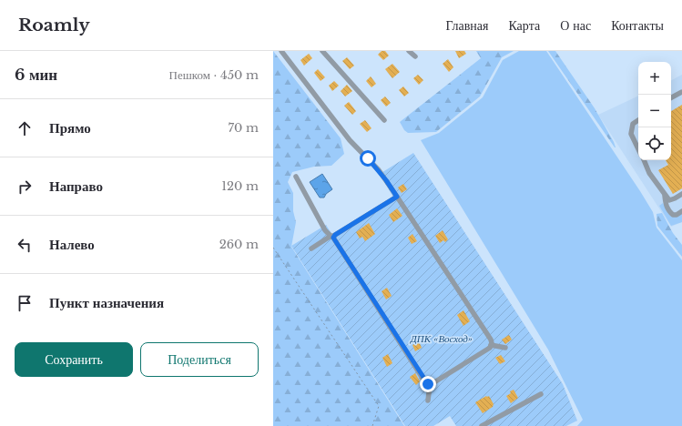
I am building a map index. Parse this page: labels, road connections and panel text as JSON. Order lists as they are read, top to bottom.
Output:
{
  "parks": ["ДПК «Восход»"],
  "page": {
    "header": "Roamly",
    "nav": [
      "Главная",
      "Карта",
      "О нас",
      "Контакты"
    ],
    "heading": ["6 мин", "Пешком · 450 m"],
    "map_buttons": ["+", "−"],
    "list": [
      ["Прямо", "70 m"],
      ["Направо", "120 m"],
      ["Налево", "260 m"],
      "Пункт назначения"
    ],
    "buttons": ["Сохранить", "Поделиться"]
  }
}
